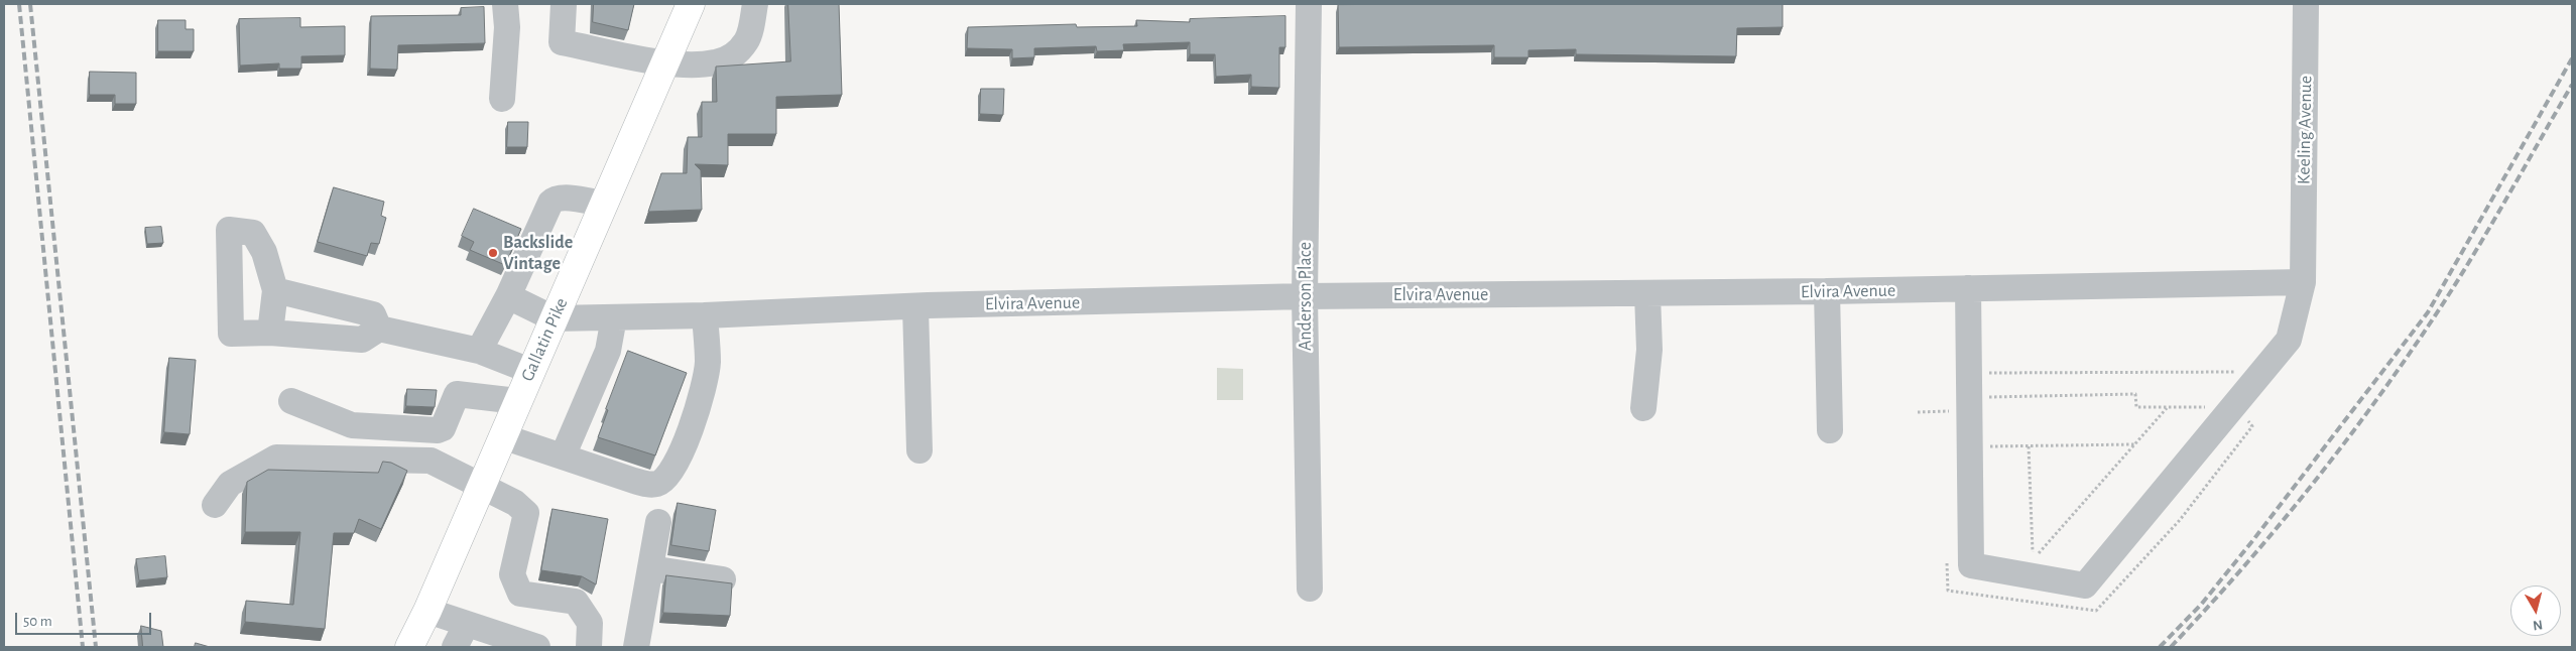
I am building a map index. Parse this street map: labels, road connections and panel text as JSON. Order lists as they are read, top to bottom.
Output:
{
  "streets": {
    "main road": ["Gallatin Pike"],
    "street": ["Keeling Avenue", "Elvira Avenue", "Anderson Place"]
  },
  "crossings": [
    ["Keeling Avenue", "Elvira Avenue"],
    ["Elvira Avenue", "Anderson Place"],
    ["Elvira Avenue", "Gallatin Pike"]
  ],
  "places": ["Backslide Vintage"],
  "scale_bar": "50 m",
  "north": "bottom"
}
